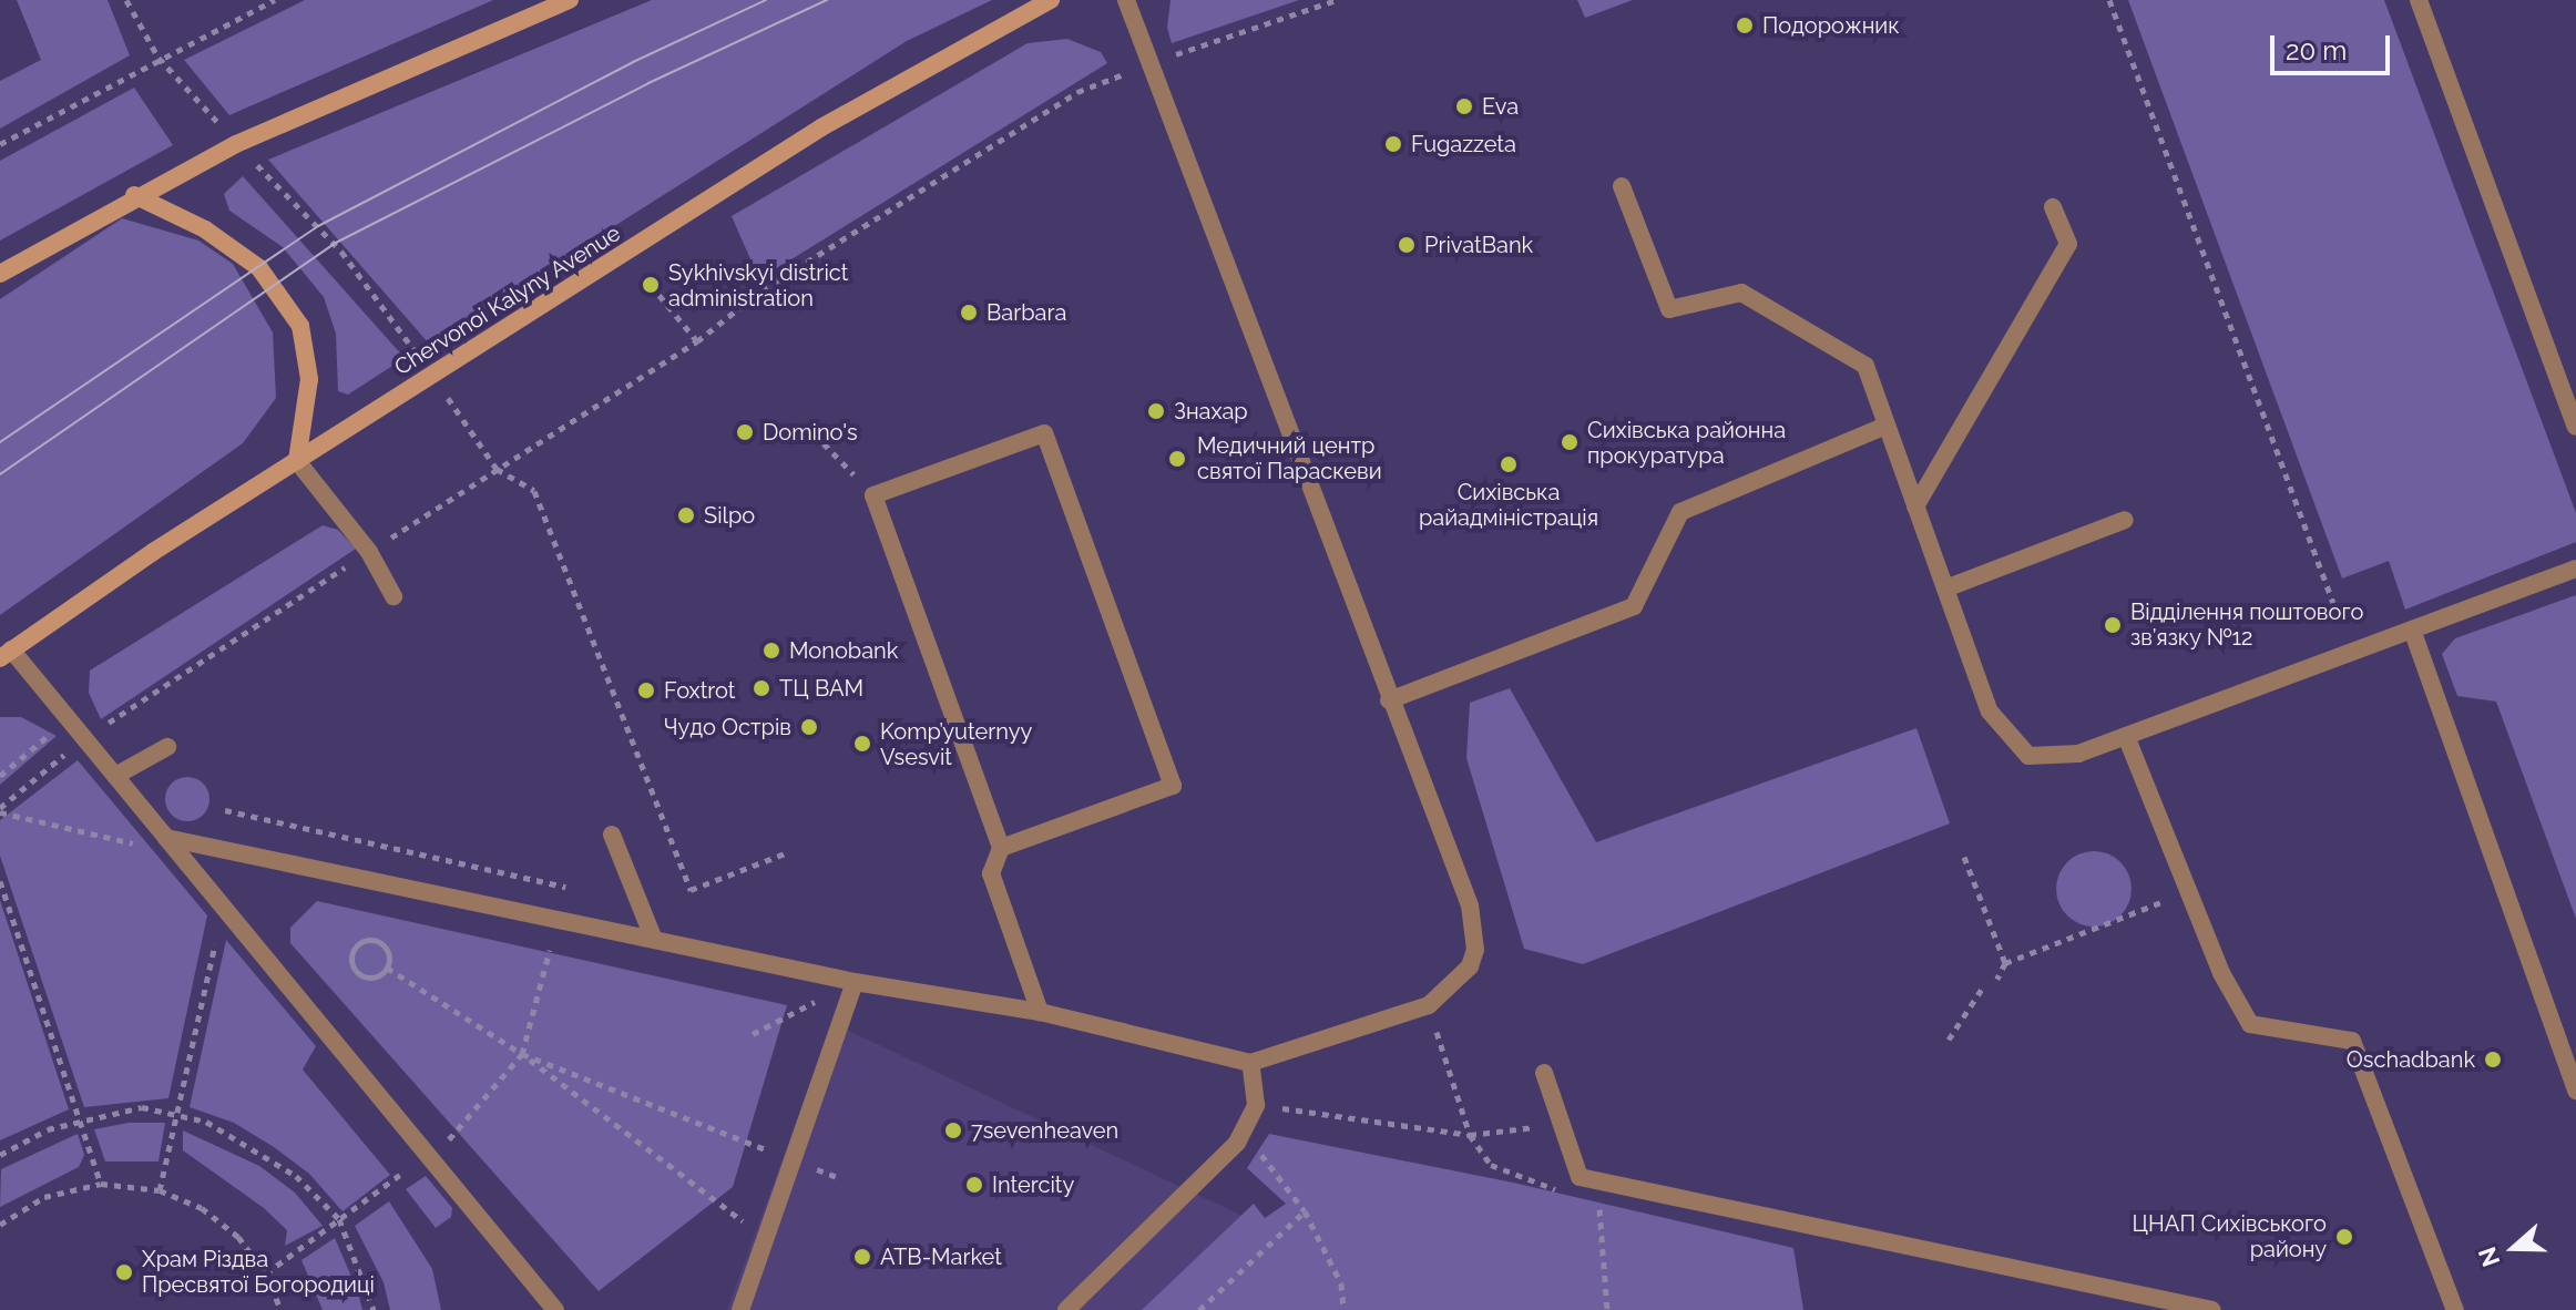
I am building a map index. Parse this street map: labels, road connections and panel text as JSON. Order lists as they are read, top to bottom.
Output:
{
  "streets": {
    "main road": ["Chervonoi Kalyny Avenue"]
  },
  "places": [
    "Подорожник",
    "Eva",
    "Fugazzeta",
    "PrivatBank",
    "Sykhivskyi district administration",
    "Barbara",
    "Знахар",
    "Domino's",
    "Сихівська районна прокуратура",
    "Медичний центр святої Параскеви",
    "Сихівська райадміністрація",
    "Silpo",
    "Відділення поштового зв’язку №12",
    "Monobank",
    "ТЦ ВАМ",
    "Foxtrot",
    "Чудо Острів",
    "Komp’yuternyy Vsesvit",
    "Oschadbank",
    "7sevenheaven",
    "Intercity",
    "ЦНАП Сихівського району",
    "ATB-Market",
    "Храм Різдва Пресвятої Богородиці"
  ],
  "scale_bar": "20 m",
  "north": "left"
}
